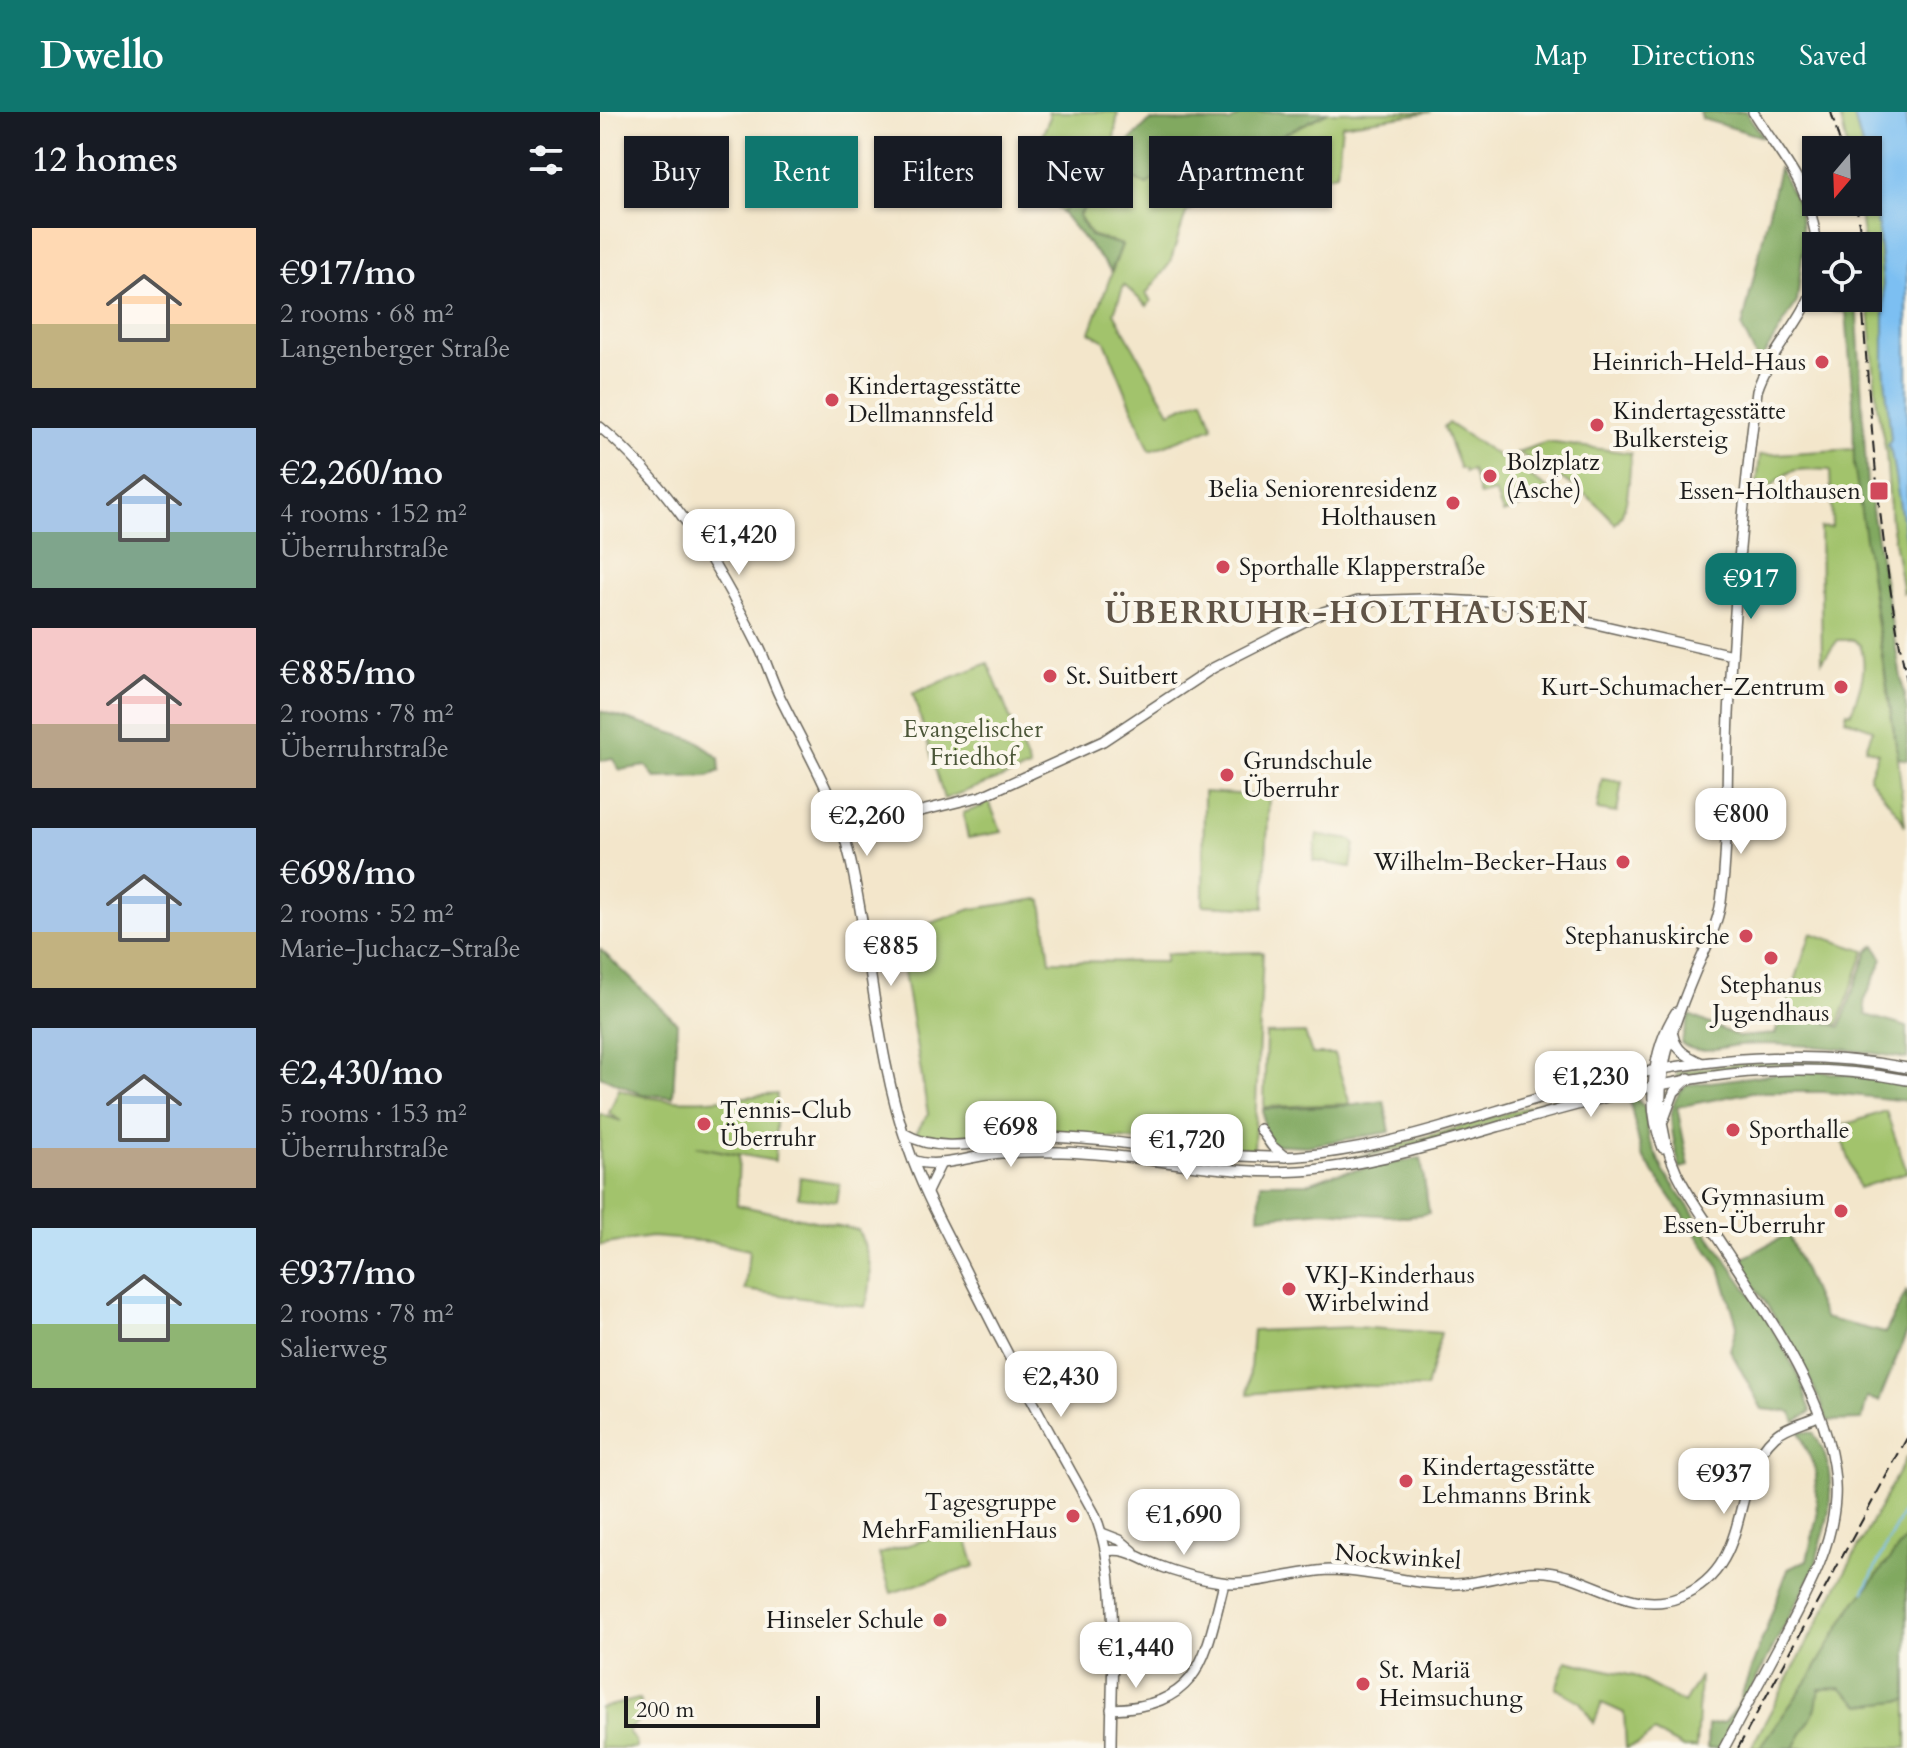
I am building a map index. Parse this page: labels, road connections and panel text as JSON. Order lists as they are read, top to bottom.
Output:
{
  "streets": {
    "main road": ["Nockwinkel"]
  },
  "districts": ["ÜBERRUHR-HOLTHAUSEN"],
  "parks": ["Evangelischer Friedhof"],
  "places": {
    "other": [
      "Heinrich-Held-Haus",
      "Kindertagesstätte Dellmannsfeld",
      "Kindertagesstätte Bulkersteig",
      "Bolzplatz (Asche)",
      "Belia Seniorenresidenz Holthausen",
      "Sporthalle Klapperstraße",
      "St. Suitbert",
      "Kurt-Schumacher-Zentrum",
      "Grundschule Überruhr",
      "Wilhelm-Becker-Haus",
      "Stephanuskirche",
      "Stephanus Jugendhaus",
      "Tennis-Club Überruhr",
      "Sporthalle",
      "Gymnasium Essen-Überruhr",
      "VKJ-Kinderhaus Wirbelwind",
      "Kindertagesstätte Lehmanns Brink",
      "Tagesgruppe MehrFamilienHaus",
      "Hinseler Schule",
      "St. Mariä Heimsuchung"
    ],
    "transit": ["Essen-Holthausen"]
  },
  "scale_bar": "200 m",
  "north": "bottom",
  "page": {
    "header": "Dwello",
    "nav": ["Map", "Directions", "Saved"],
    "heading": "12 homes",
    "chip": [
      "Buy",
      "Rent",
      "Filters",
      "New",
      "Apartment"
    ],
    "list": [
      {
        "name": "€917/mo",
        "note": "2 rooms · 68 m² · Langenberger Straße"
      },
      {
        "name": "€2,260/mo",
        "note": "4 rooms · 152 m² · Überruhrstraße"
      },
      {
        "name": "€885/mo",
        "note": "2 rooms · 78 m² · Überruhrstraße"
      },
      {
        "name": "€698/mo",
        "note": "2 rooms · 52 m² · Marie-Juchacz-Straße"
      },
      {
        "name": "€2,430/mo",
        "note": "5 rooms · 153 m² · Überruhrstraße"
      },
      {
        "name": "€937/mo",
        "note": "2 rooms · 78 m² · Salierweg"
      }
    ],
    "price": [
      "€1,420",
      "€917",
      "€800",
      "€2,260",
      "€885",
      "€1,230",
      "€698",
      "€1,720",
      "€2,430",
      "€937",
      "€1,690",
      "€1,440"
    ],
    "scale": "200 m"
  }
}
